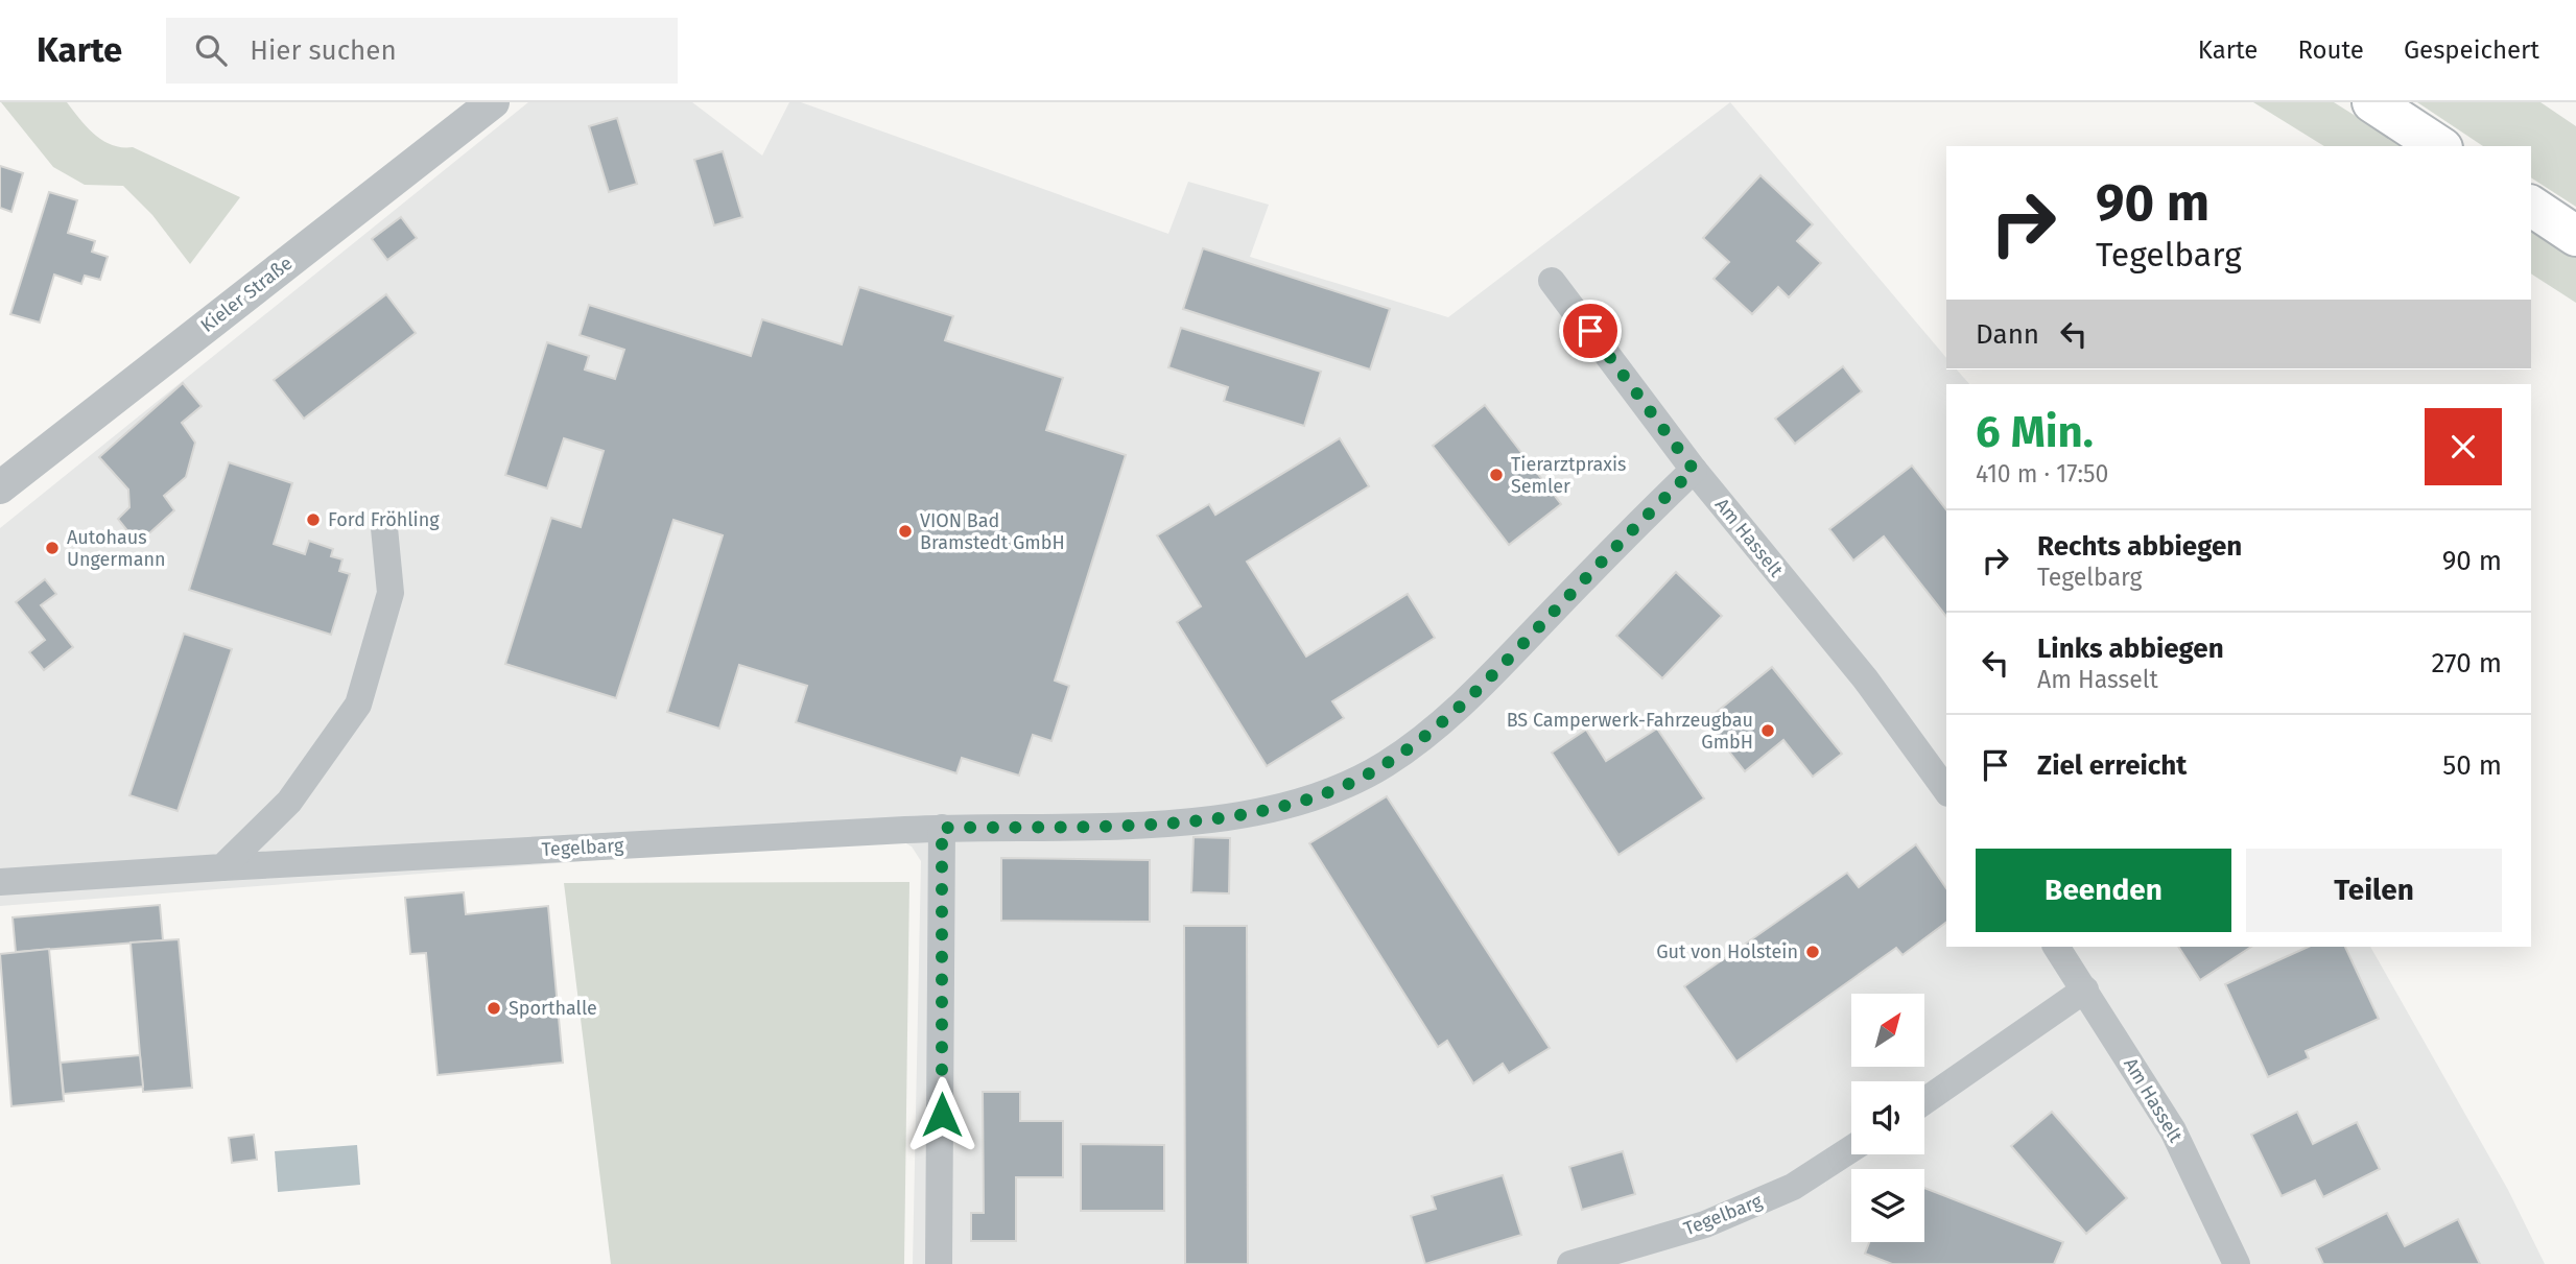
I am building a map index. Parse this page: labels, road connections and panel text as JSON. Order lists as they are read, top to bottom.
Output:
{
  "streets": {
    "street": ["Kieler Straße", "Am Hasselt", "Tegelbarg"]
  },
  "crossings": [
    ["Am Hasselt", "Tegelbarg"]
  ],
  "places": [
    "Tierarztpraxis Semler",
    "Ford Fröhling",
    "VION Bad Bramstedt GmbH",
    "Autohaus Ungermann",
    "BS Camperwerk-Fahrzeugbau GmbH",
    "Gut von Holstein",
    "Sporthalle"
  ],
  "north": "top right",
  "page": {
    "header": "Karte",
    "search": "Hier suchen",
    "nav": ["Karte", "Route", "Gespeichert"],
    "turn": ["90 m", "Tegelbarg"],
    "then": "Dann",
    "heading": ["6 Min.", "410 m · 17:50"],
    "list": [
      {
        "name": "Rechts abbiegen",
        "note": "Tegelbarg",
        "value": "90 m"
      },
      {
        "name": "Links abbiegen",
        "note": "Am Hasselt",
        "value": "270 m"
      },
      {
        "name": "Ziel erreicht",
        "value": "50 m"
      }
    ],
    "buttons": ["Beenden", "Teilen"]
  }
}
